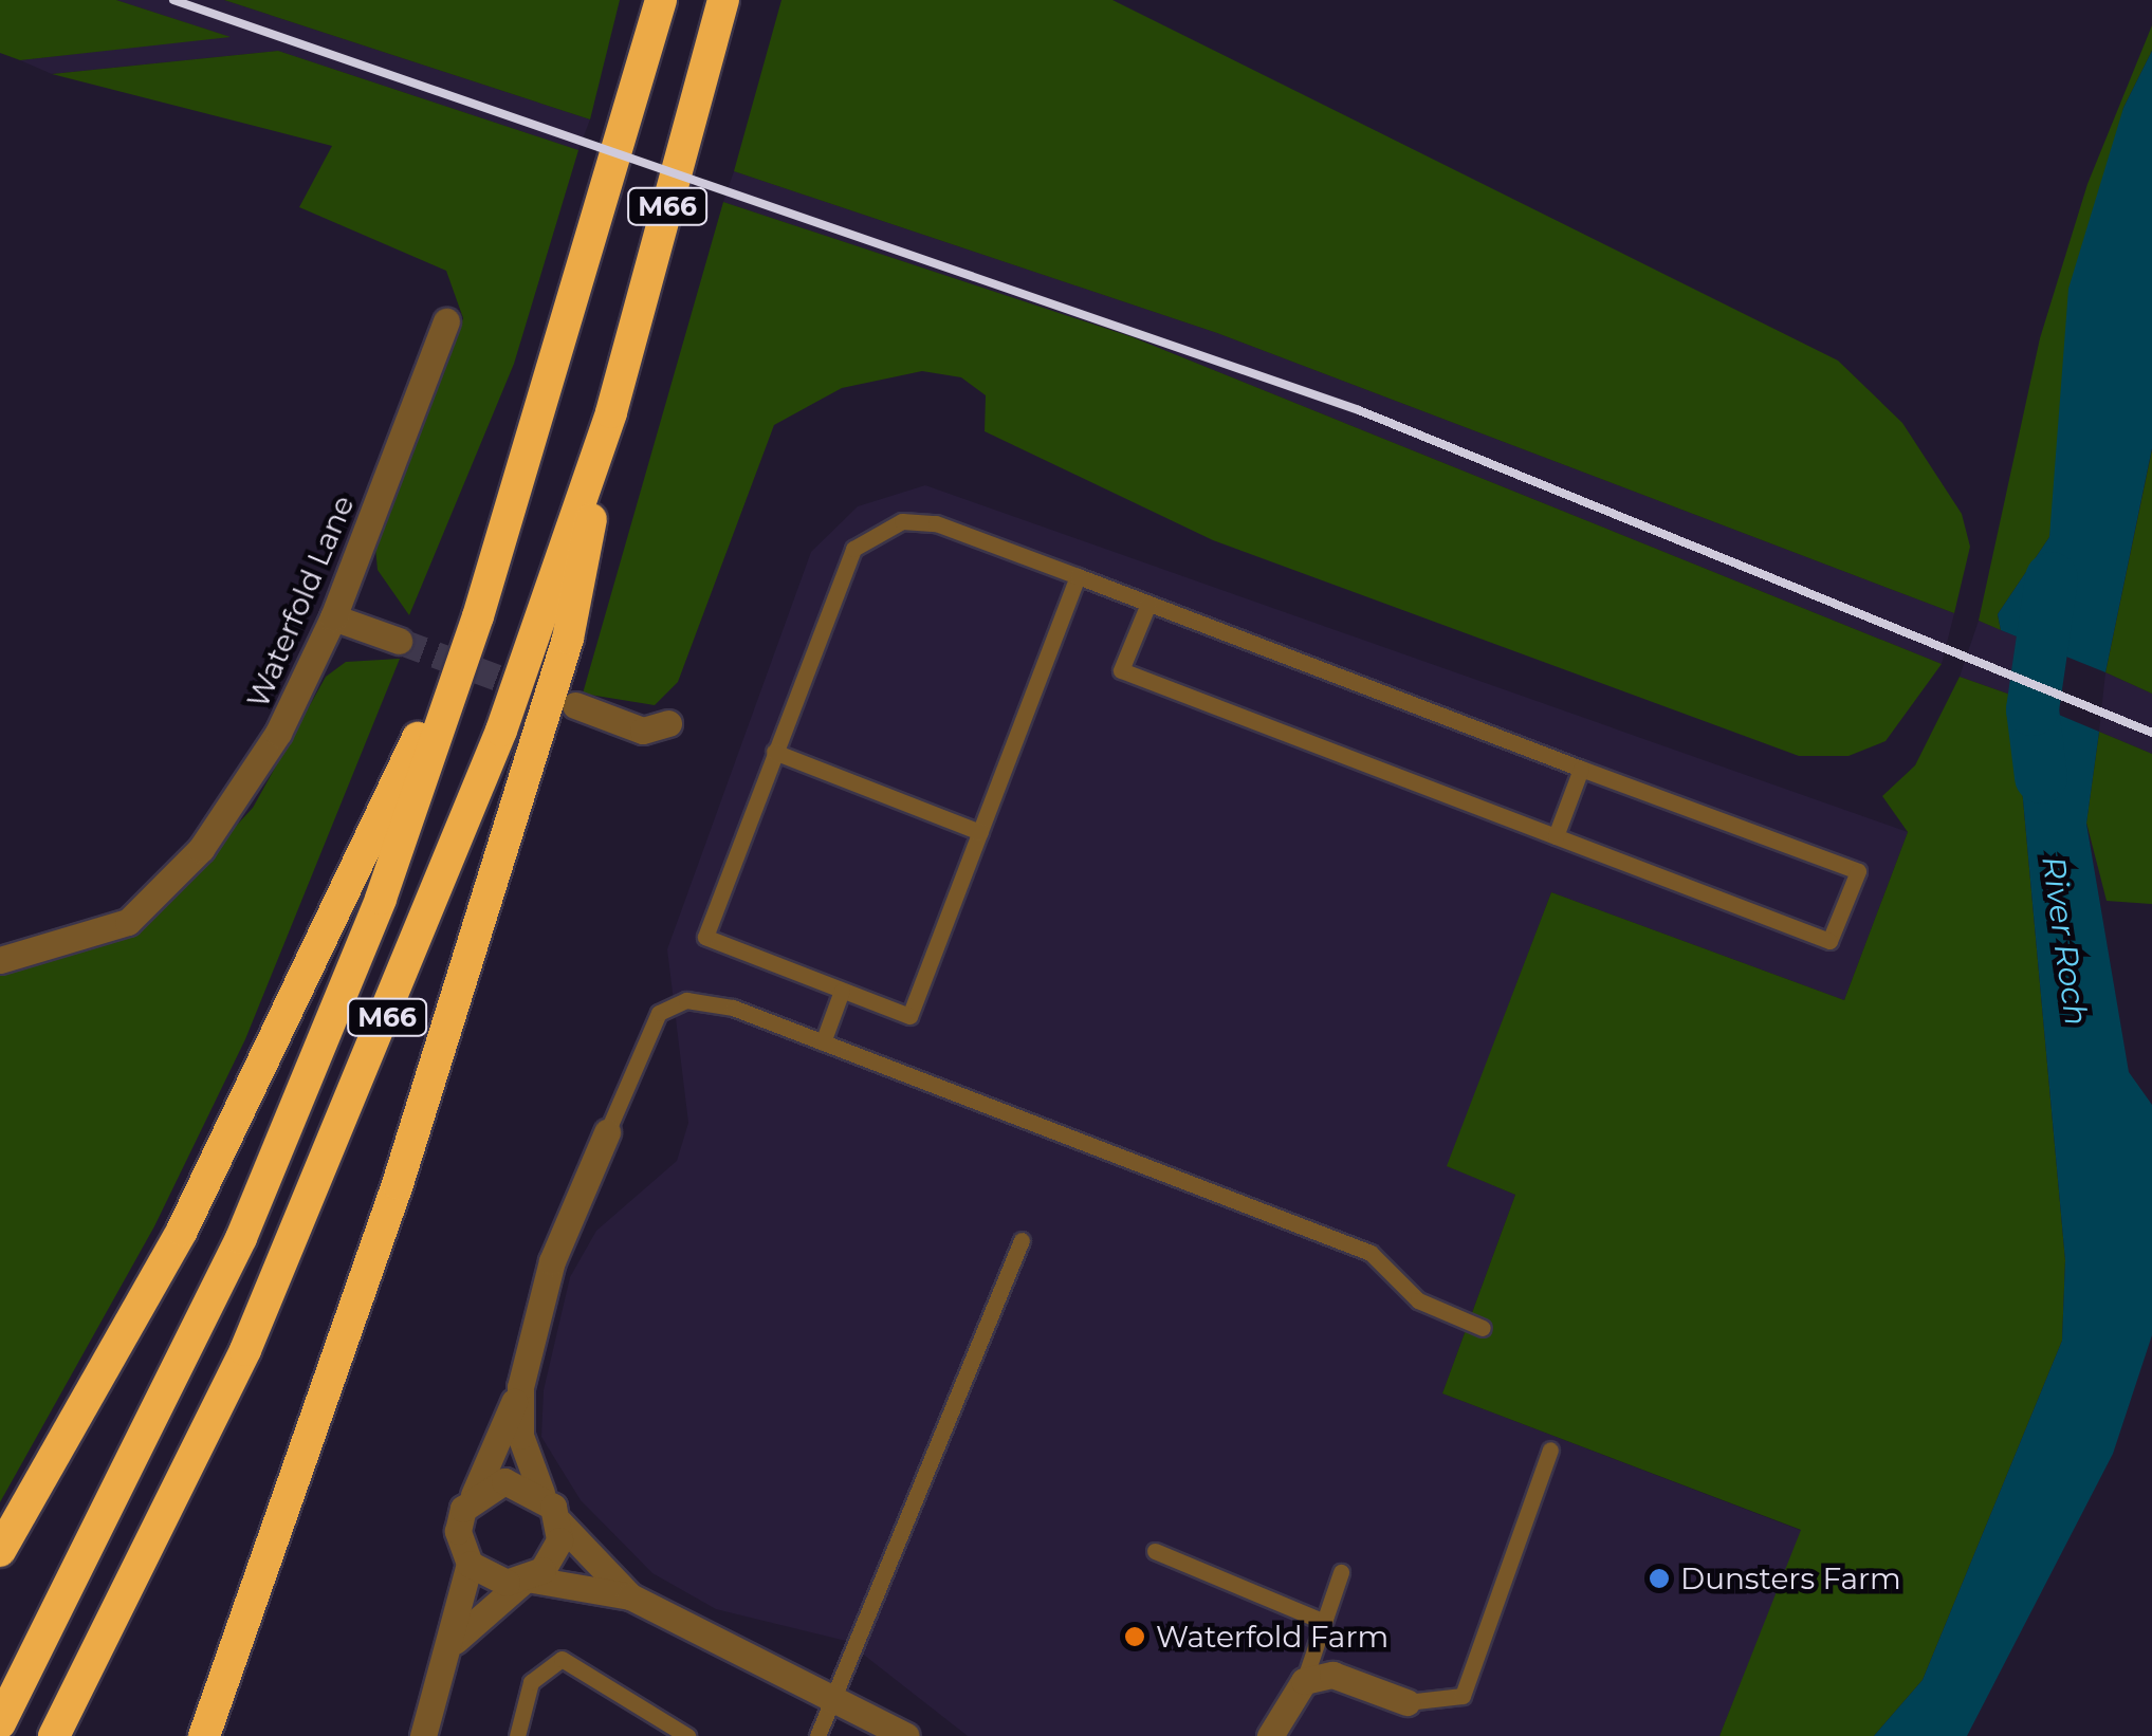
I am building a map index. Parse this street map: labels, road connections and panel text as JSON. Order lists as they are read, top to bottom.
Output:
{
  "streets": {
    "highway": ["M66"],
    "street": ["Waterfold Lane"]
  },
  "water": ["River Roch"],
  "places": ["Dunsters Farm", "Waterfold Farm"]
}
